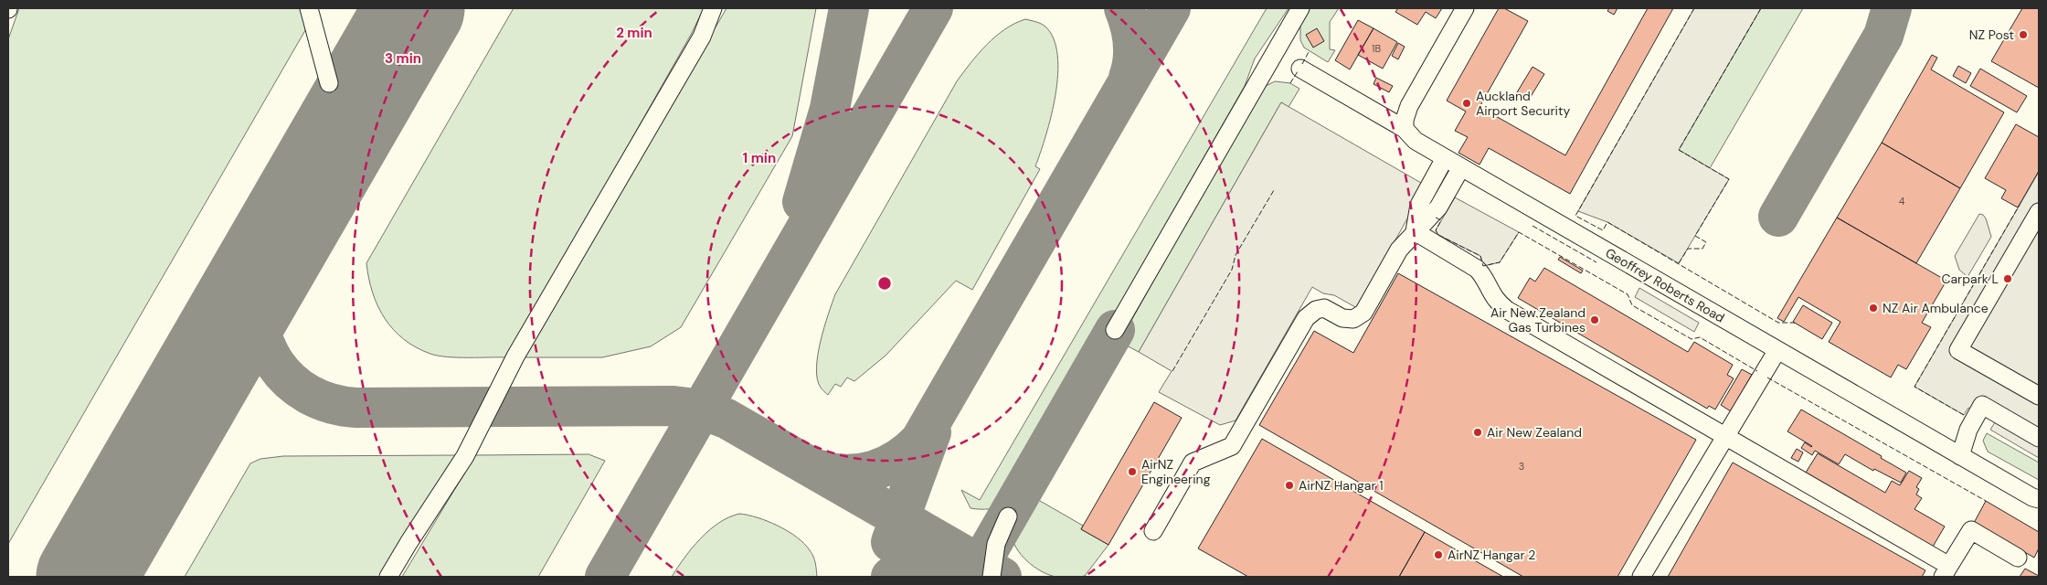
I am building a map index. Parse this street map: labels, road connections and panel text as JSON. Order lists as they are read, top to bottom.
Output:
{
  "streets": {
    "street": ["Geoffrey Roberts Road"]
  },
  "places": [
    "NZ Post",
    "Auckland Airport Security",
    "Carpark L",
    "NZ Air Ambulance",
    "Air New Zealand Gas Turbines",
    "Air New Zealand",
    "AirNZ Engineering",
    "AirNZ Hangar 1",
    "AirNZ Hangar 2"
  ],
  "house_numbers": ["1B", "4", "3"],
  "rings": ["2 min", "3 min", "1 min"]
}
